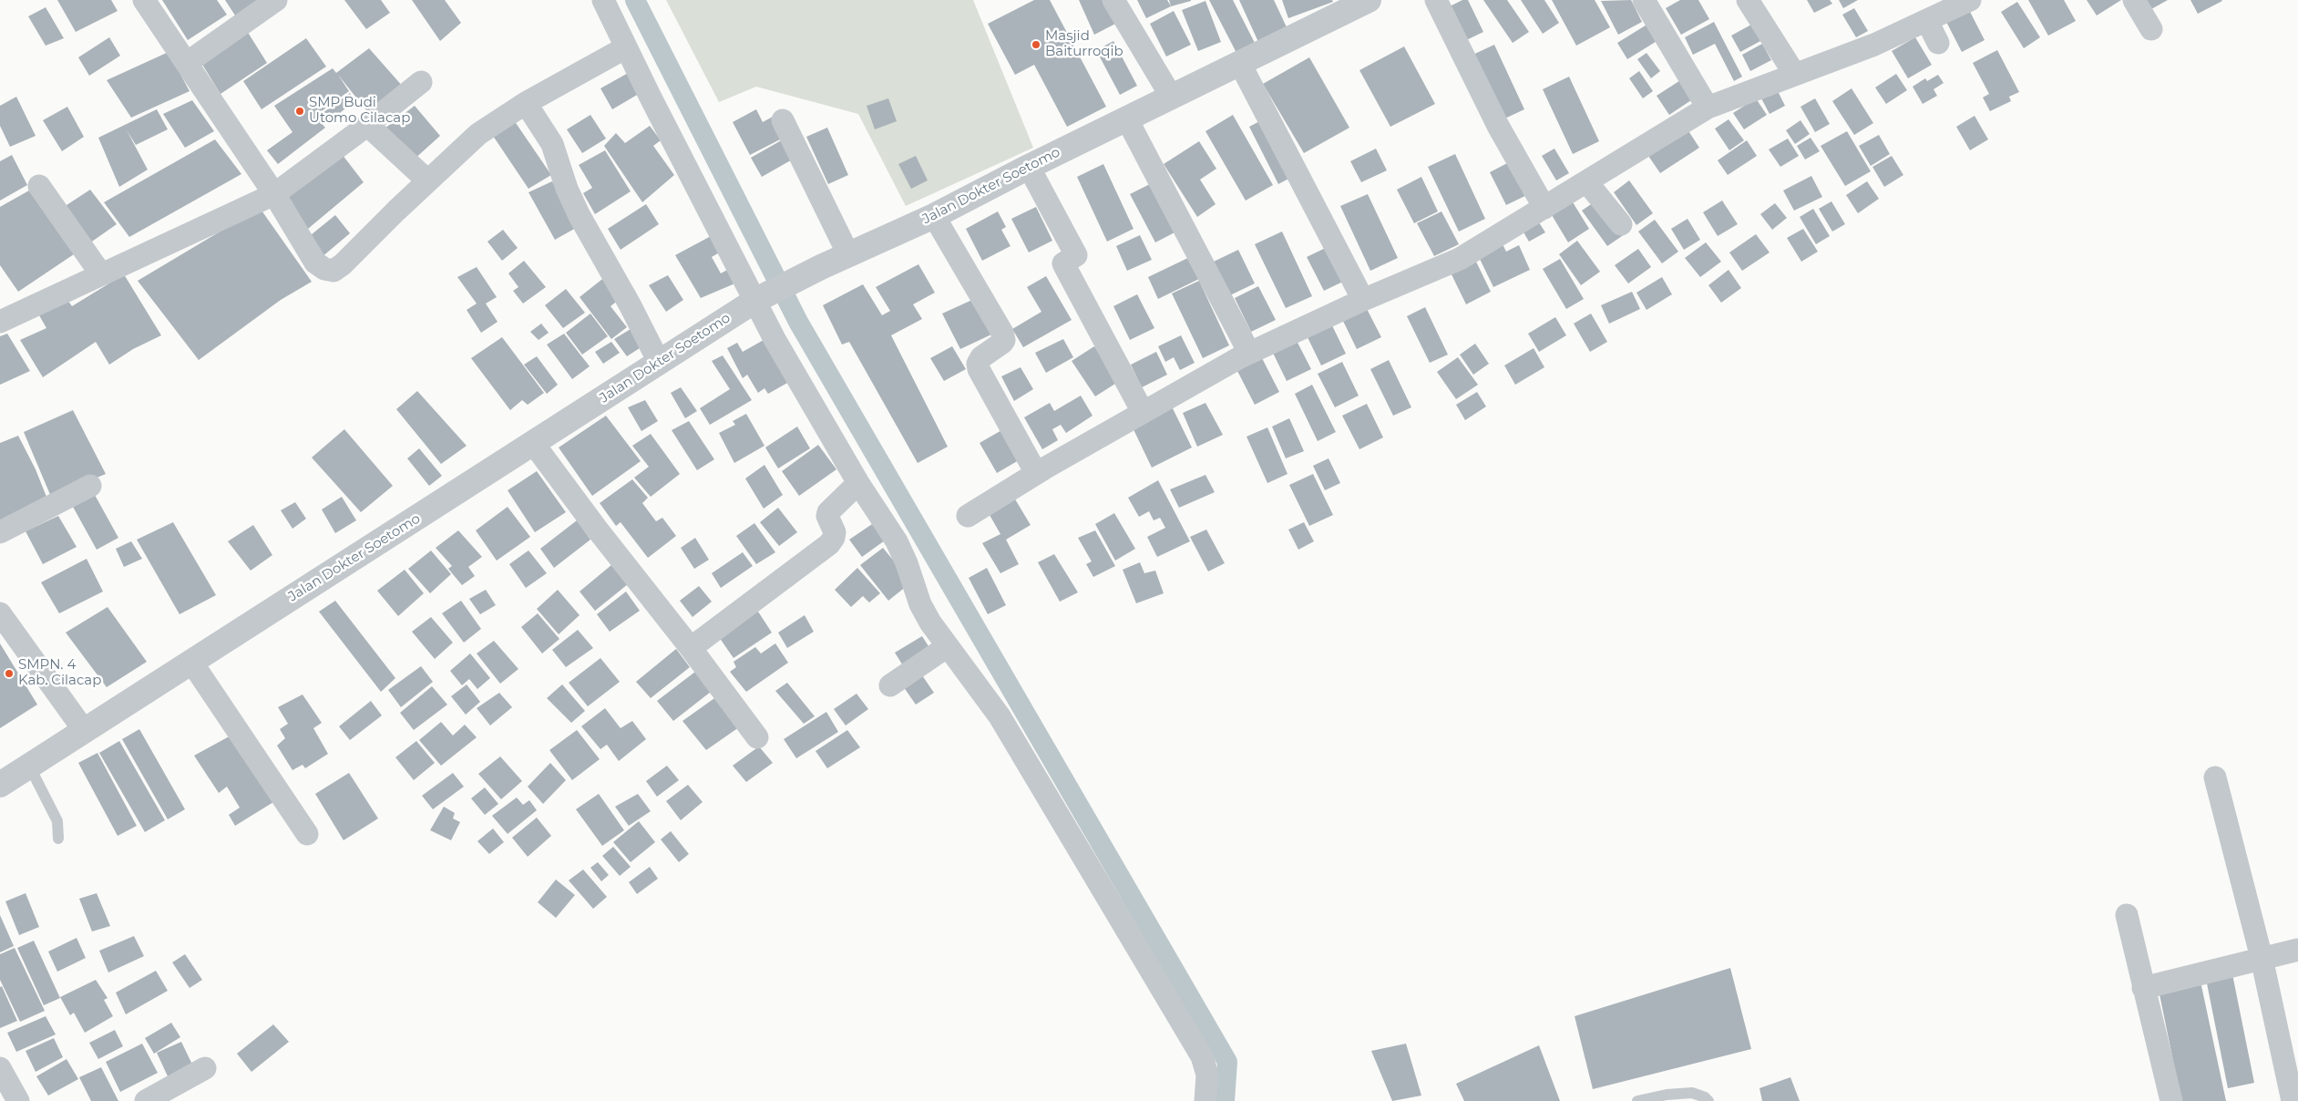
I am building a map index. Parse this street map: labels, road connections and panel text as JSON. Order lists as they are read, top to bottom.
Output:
{
  "streets": {
    "street": ["Jalan Dokter Soetomo"]
  },
  "places": ["Masjid Baiturroqib", "SMP Budi Utomo Cilacap", "SMPN. 4 Kab. Cilacap"]
}
